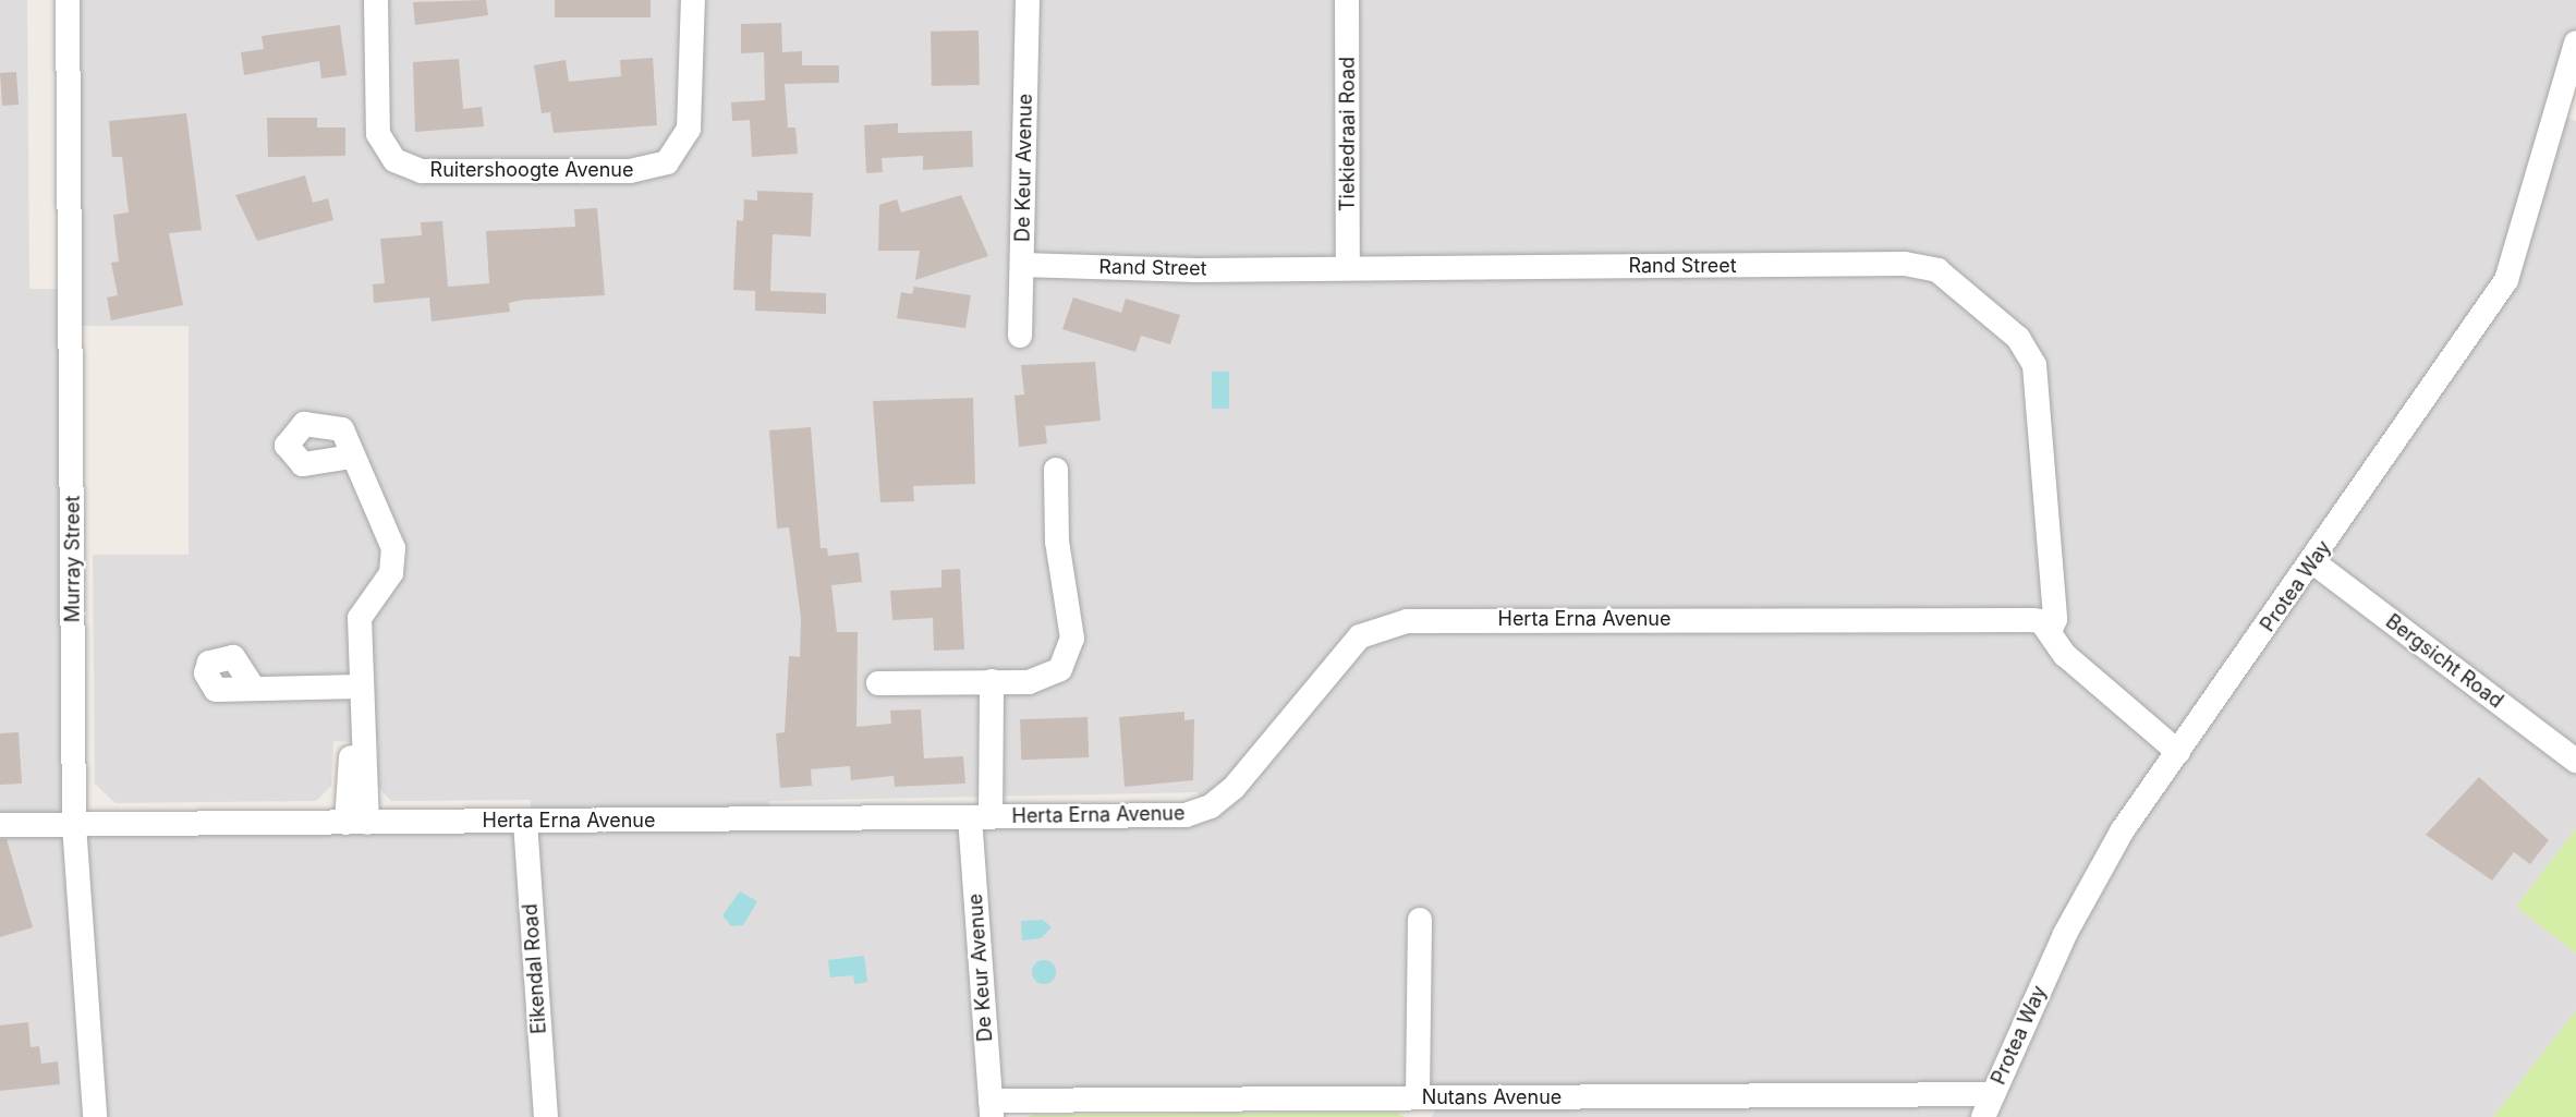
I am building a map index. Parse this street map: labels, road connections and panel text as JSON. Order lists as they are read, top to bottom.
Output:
{
  "streets": {
    "street": [
      "Tiekiedraai Road",
      "De Keur Avenue",
      "Ruitershoogte Avenue",
      "Rand Street",
      "Murray Street",
      "Protea Way",
      "Herta Erna Avenue",
      "Bergsicht Road",
      "Eikendal Road",
      "Nutans Avenue"
    ]
  },
  "crossings": [
    ["Tiekiedraai Road", "Rand Street"],
    ["De Keur Avenue", "Rand Street"],
    ["De Keur Avenue", "Herta Erna Avenue"],
    ["De Keur Avenue", "Nutans Avenue"],
    ["Rand Street", "Herta Erna Avenue"],
    ["Murray Street", "Herta Erna Avenue"],
    ["Protea Way", "Bergsicht Road"],
    ["Protea Way", "Nutans Avenue"],
    ["Herta Erna Avenue", "Eikendal Road"]
  ]
}
